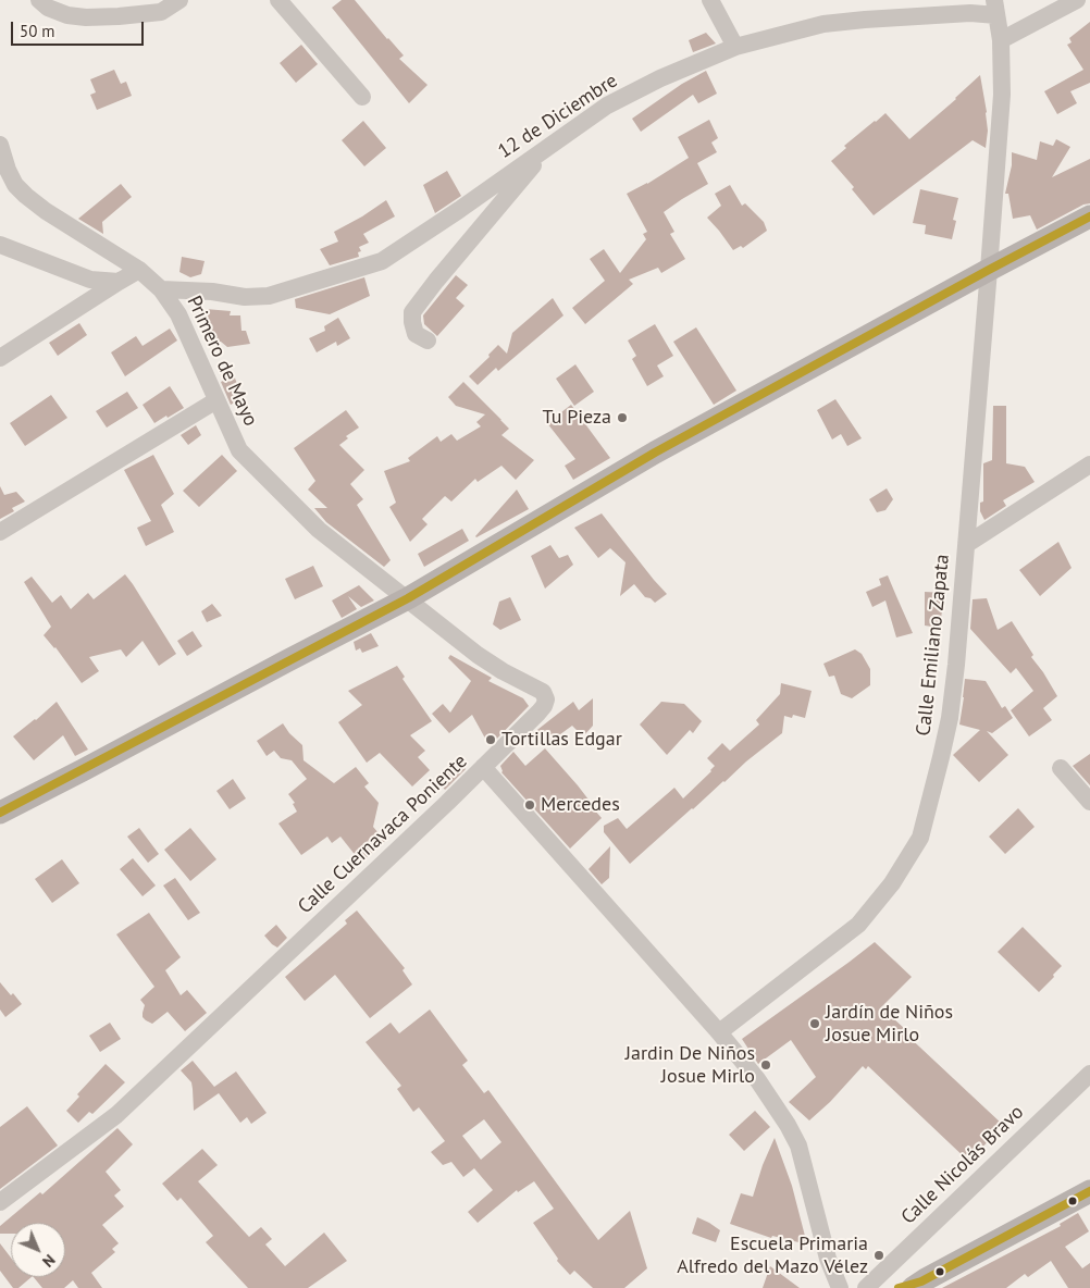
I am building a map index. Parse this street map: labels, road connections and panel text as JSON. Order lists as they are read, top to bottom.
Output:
{
  "streets": {
    "street": [
      "12 de Diciembre",
      "Primero de Mayo",
      "Calle Emiliano Zapata",
      "Calle Cuernavaca Poniente",
      "Calle Nicolás Bravo"
    ]
  },
  "crossings": [
    ["12 de Diciembre", "Primero de Mayo"],
    ["12 de Diciembre", "Calle Emiliano Zapata"],
    ["Primero de Mayo", "Calle Cuernavaca Poniente"],
    ["Calle Emiliano Zapata", "Calle Cuernavaca Poniente"]
  ],
  "places": [
    "Tu Pieza",
    "Tortillas Edgar",
    "Mercedes",
    "Jardín de Niños Josue Mirlo",
    "Jardin De Niños Josue Mirlo",
    "Escuela Primaria Alfredo del Mazo Vélez"
  ],
  "scale_bar": "50 m",
  "north": "bottom right"
}
